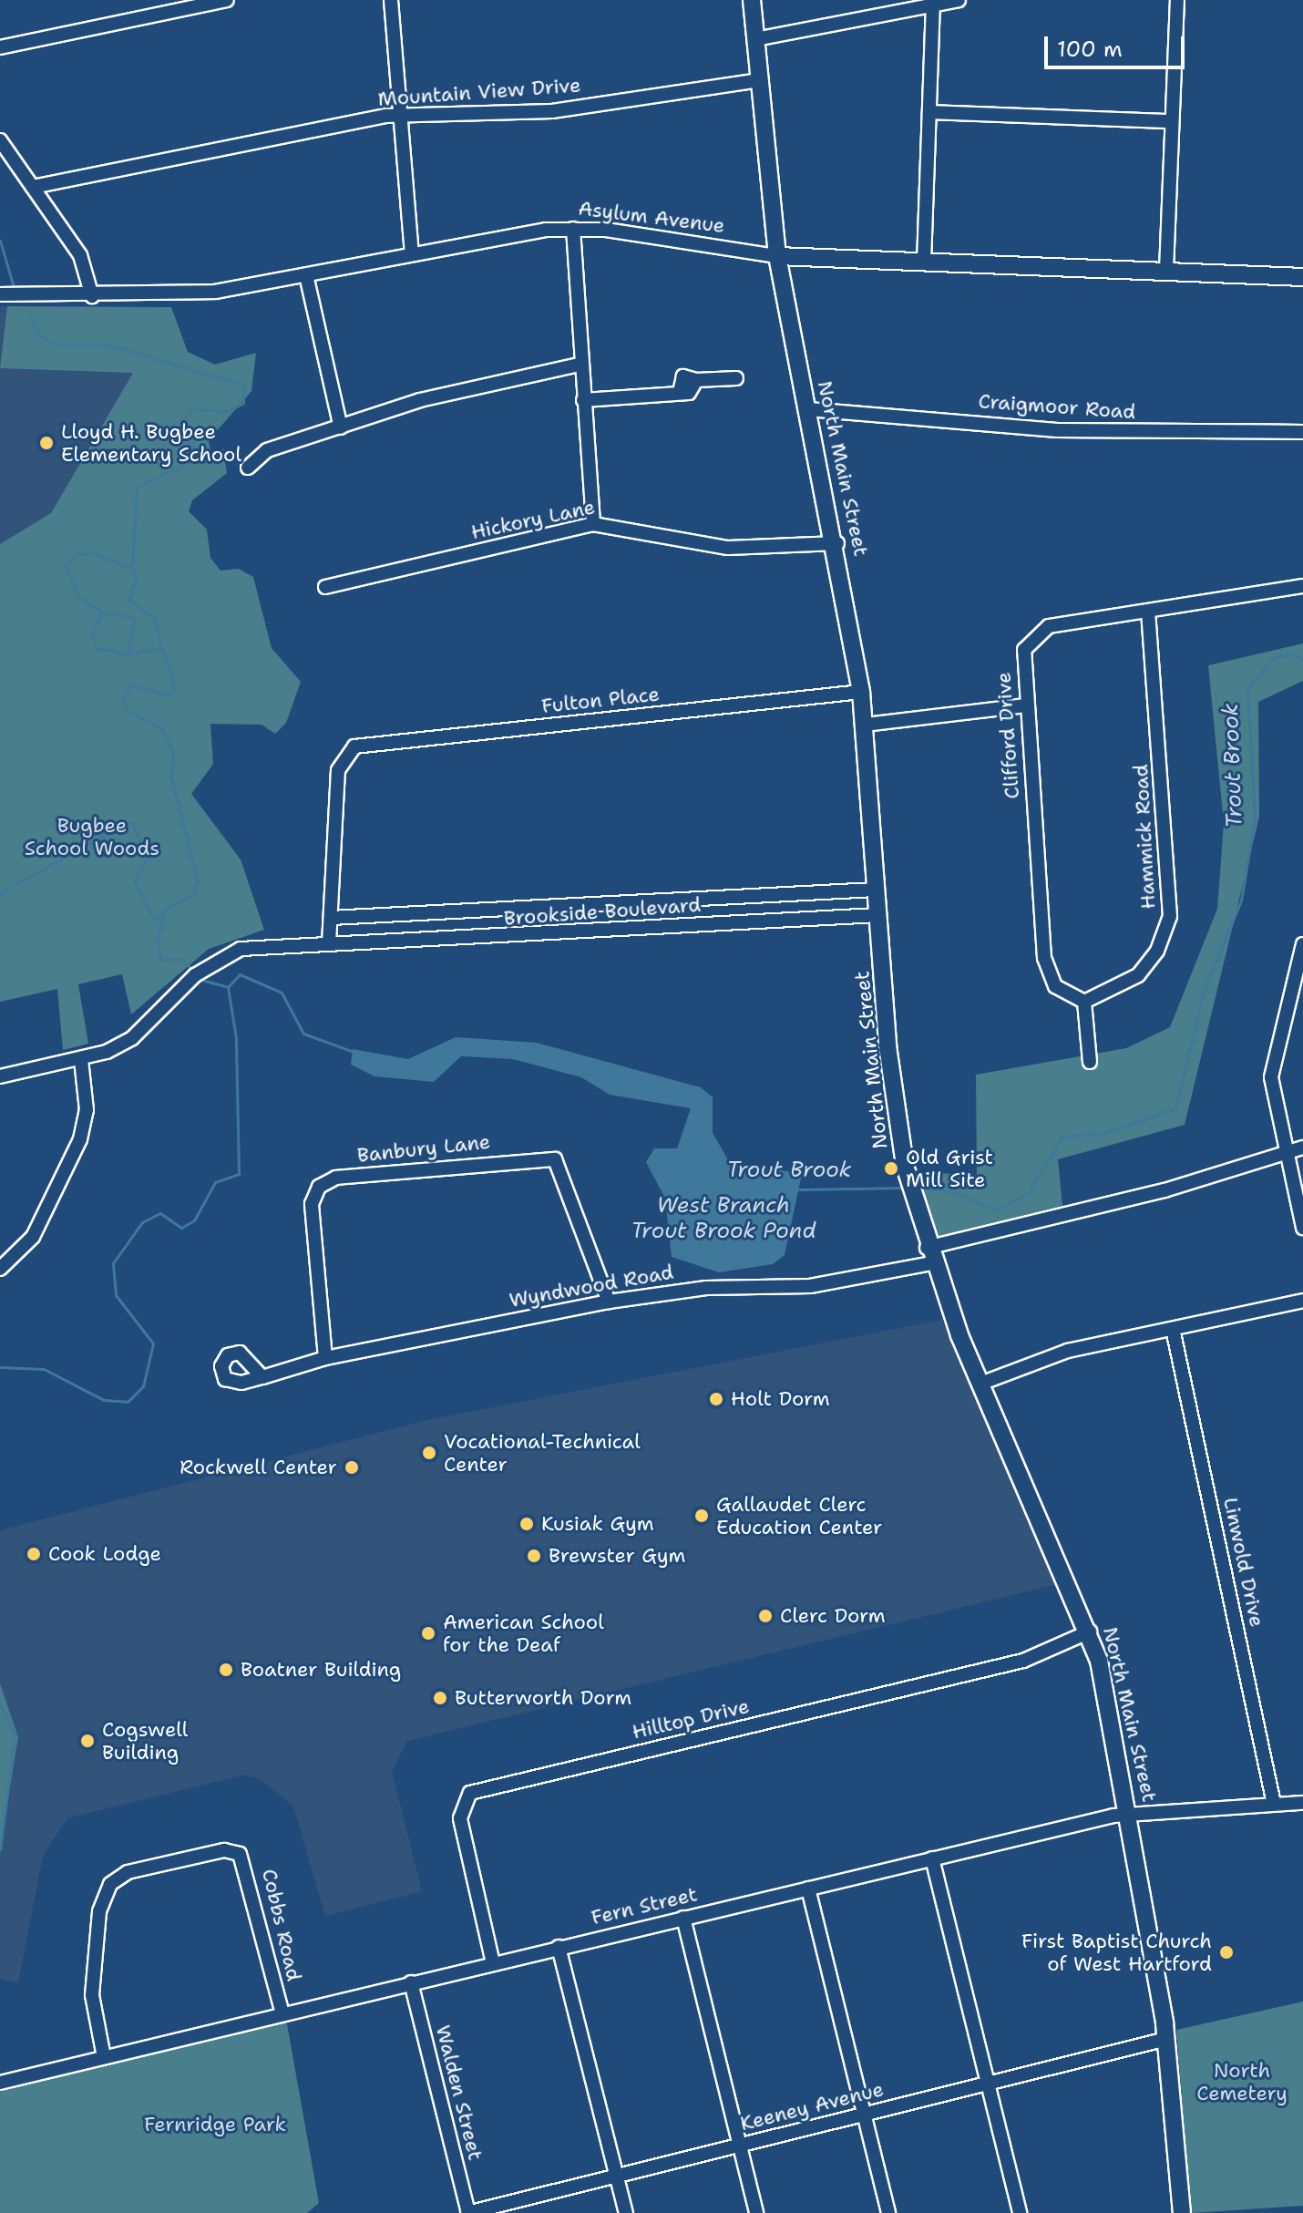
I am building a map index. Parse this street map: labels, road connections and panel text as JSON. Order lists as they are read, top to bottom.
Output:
{
  "streets": {
    "main road": ["Asylum Avenue", "North Main Street"],
    "street": [
      "Mountain View Drive",
      "Craigmoor Road",
      "Hickory Lane",
      "Fulton Place",
      "Clifford Drive",
      "Hammick Road",
      "Brookside Boulevard",
      "Banbury Lane",
      "Wyndwood Road",
      "Linwold Drive",
      "Hilltop Drive",
      "Fern Street",
      "Cobbs Road",
      "Walden Street",
      "Keeney Avenue"
    ]
  },
  "crossings": [
    ["Mountain View Drive", "North Main Street"],
    ["Asylum Avenue", "North Main Street"],
    ["Craigmoor Road", "North Main Street"],
    ["North Main Street", "Hickory Lane"],
    ["North Main Street", "Fulton Place"],
    ["North Main Street", "Brookside Boulevard"],
    ["North Main Street", "Wyndwood Road"],
    ["North Main Street", "Hilltop Drive"],
    ["North Main Street", "Fern Street"],
    ["North Main Street", "Keeney Avenue"],
    ["Fulton Place", "Brookside Boulevard"],
    ["Clifford Drive", "Hammick Road"],
    ["Banbury Lane", "Wyndwood Road"],
    ["Linwold Drive", "Fern Street"],
    ["Hilltop Drive", "Fern Street"],
    ["Fern Street", "Cobbs Road"],
    ["Fern Street", "Walden Street"],
    ["Walden Street", "Keeney Avenue"]
  ],
  "water": ["Trout Brook", "West Branch Trout Brook Pond"],
  "parks": ["Bugbee School Woods", "North Cemetery", "Fernridge Park"],
  "places": [
    "Lloyd H. Bugbee Elementary School",
    "Old Grist Mill Site",
    "Holt Dorm",
    "Vocational-Technical Center",
    "Rockwell Center",
    "Gallaudet Clerc Education Center",
    "Kusiak Gym",
    "Cook Lodge",
    "Brewster Gym",
    "Clerc Dorm",
    "American School for the Deaf",
    "Boatner Building",
    "Butterworth Dorm",
    "Cogswell Building",
    "First Baptist Church of West Hartford"
  ],
  "scale_bar": "100 m"
}
